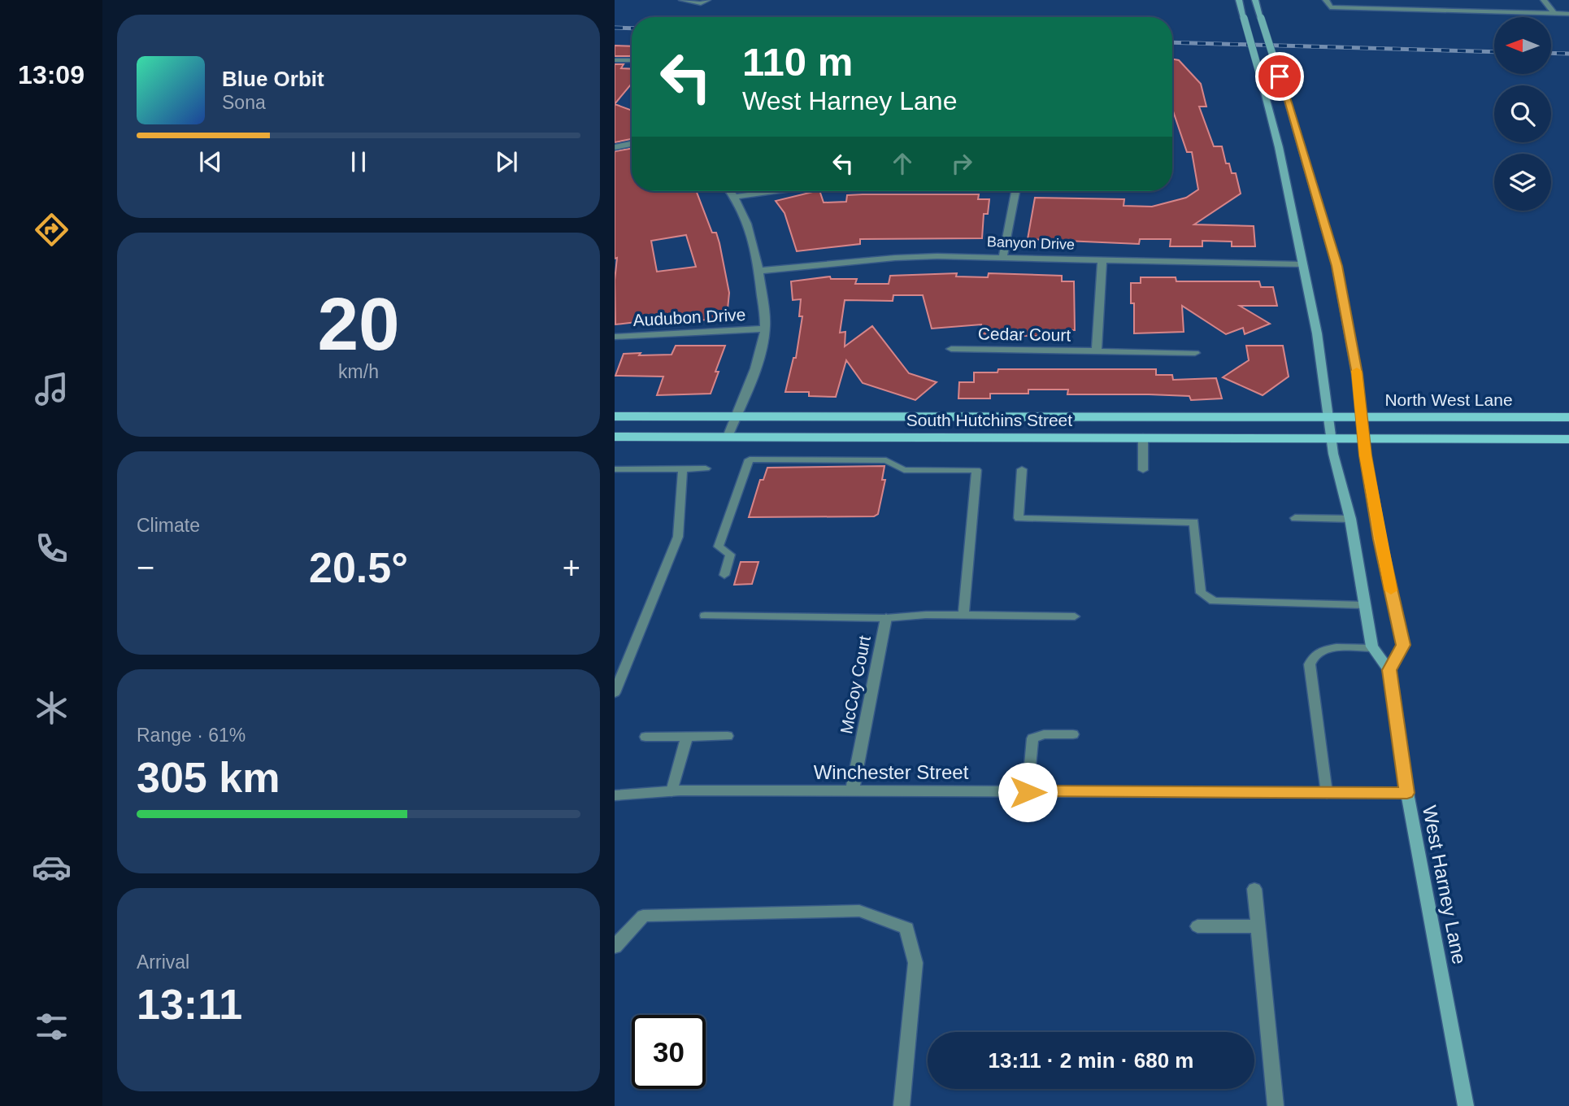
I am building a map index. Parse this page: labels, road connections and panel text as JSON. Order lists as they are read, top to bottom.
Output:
{
  "streets": {
    "main road": ["North West Lane", "South Hutchins Street", "West Harney Lane"],
    "street": [
      "Banyon Drive",
      "Audubon Drive",
      "Cedar Court",
      "McCoy Court",
      "Winchester Street"
    ]
  },
  "crossings": [
    ["Banyon Drive", "West Harney Lane"],
    ["North West Lane", "South Hutchins Street"],
    ["North West Lane", "West Harney Lane"],
    ["South Hutchins Street", "West Harney Lane"],
    ["McCoy Court", "Winchester Street"],
    ["Winchester Street", "West Harney Lane"]
  ],
  "north": "left",
  "page": {
    "tabs": "13:09",
    "turn": ["110 m", "West Harney Lane"],
    "song": ["Blue Orbit", "Sona"],
    "tile": [
      ["20", "km/h"],
      "Climate",
      ["Range · 61%", "305 km"],
      ["Arrival", "13:11"]
    ],
    "heat": ["−", "20.5°", "+"],
    "limit": "30",
    "trip": "13:11 · 2 min · 680 m"
  }
}
